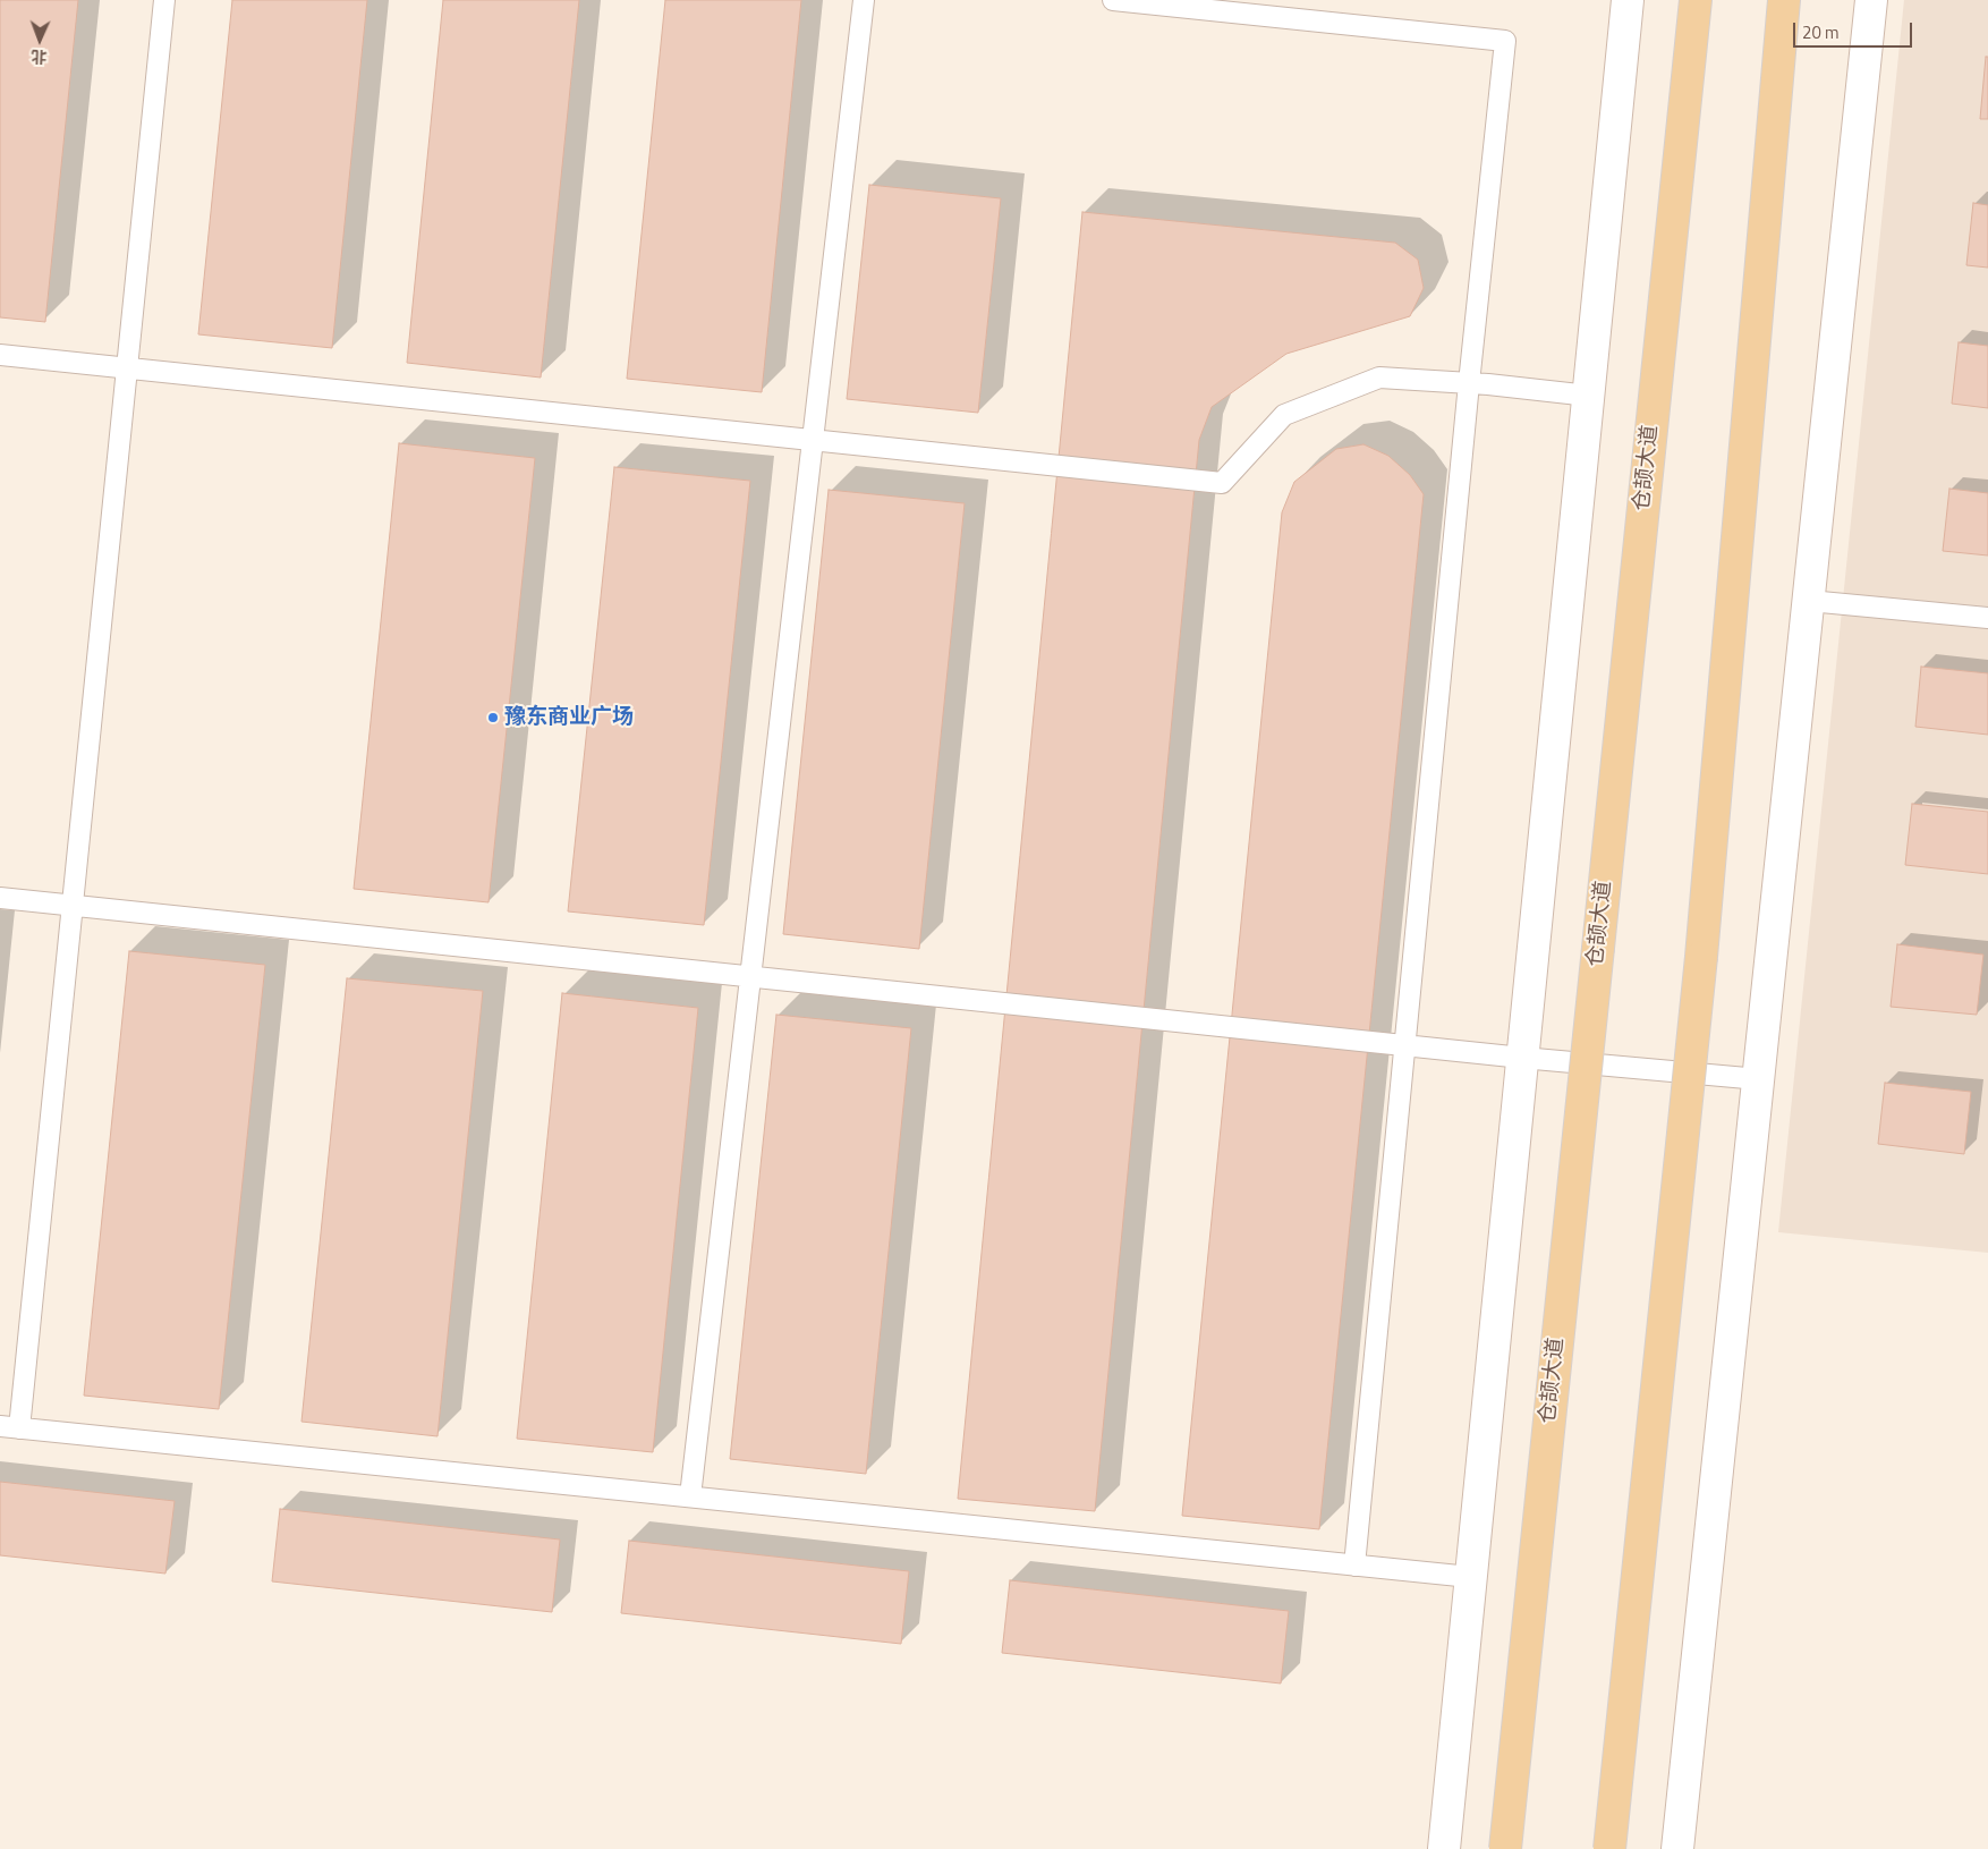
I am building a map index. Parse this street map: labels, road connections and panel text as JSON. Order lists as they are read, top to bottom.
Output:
{
  "streets": {
    "main road": ["仓颉大道"]
  },
  "places": ["豫东商业广场"],
  "scale_bar": "20 m",
  "north": "bottom"
}
